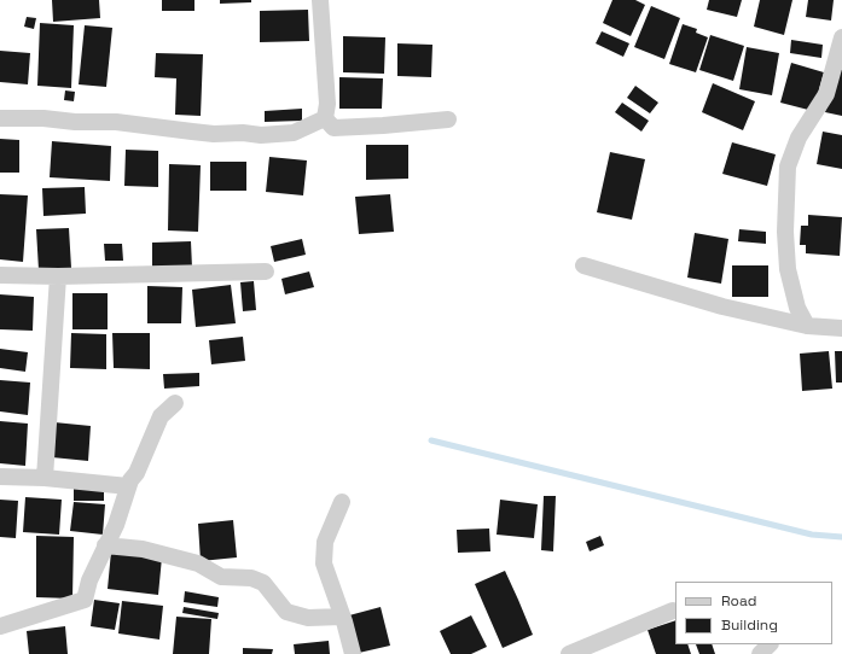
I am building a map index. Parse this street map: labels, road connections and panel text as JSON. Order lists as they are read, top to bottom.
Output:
{
  "legend": ["Road", "Building"]
}
